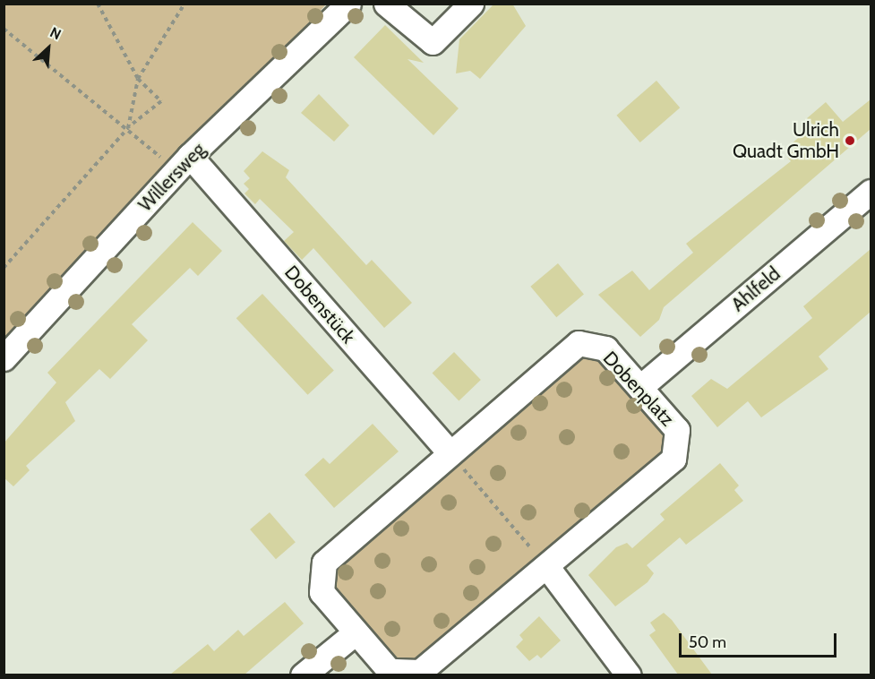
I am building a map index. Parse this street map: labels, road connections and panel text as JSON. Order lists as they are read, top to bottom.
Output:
{
  "streets": {
    "street": [
      "Willersweg",
      "Ahlfeld",
      "Dobenstück",
      "Dobenplatz"
    ]
  },
  "crossings": [
    ["Willersweg", "Dobenstück"],
    ["Ahlfeld", "Dobenplatz"],
    ["Dobenstück", "Dobenplatz"]
  ],
  "places": ["Ulrich Quadt GmbH"],
  "scale_bar": "50 m",
  "north": "top right"
}
